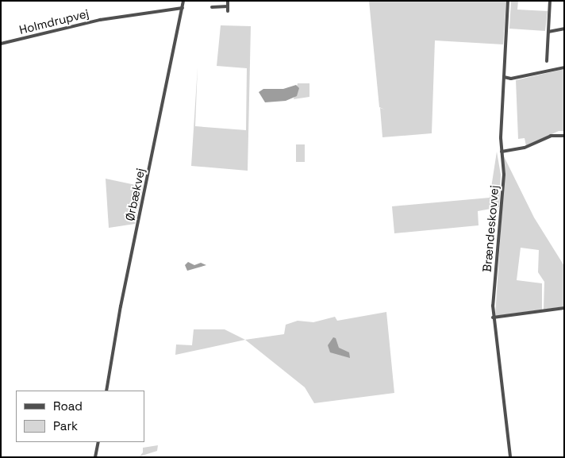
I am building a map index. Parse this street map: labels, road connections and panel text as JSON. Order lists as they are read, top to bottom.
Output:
{
  "streets": {
    "street": ["Holmdrupvej", "Ørbækvej", "Brændeskovvej"]
  },
  "crossings": [
    ["Holmdrupvej", "Ørbækvej"]
  ],
  "legend": ["Road", "Park"]
}
